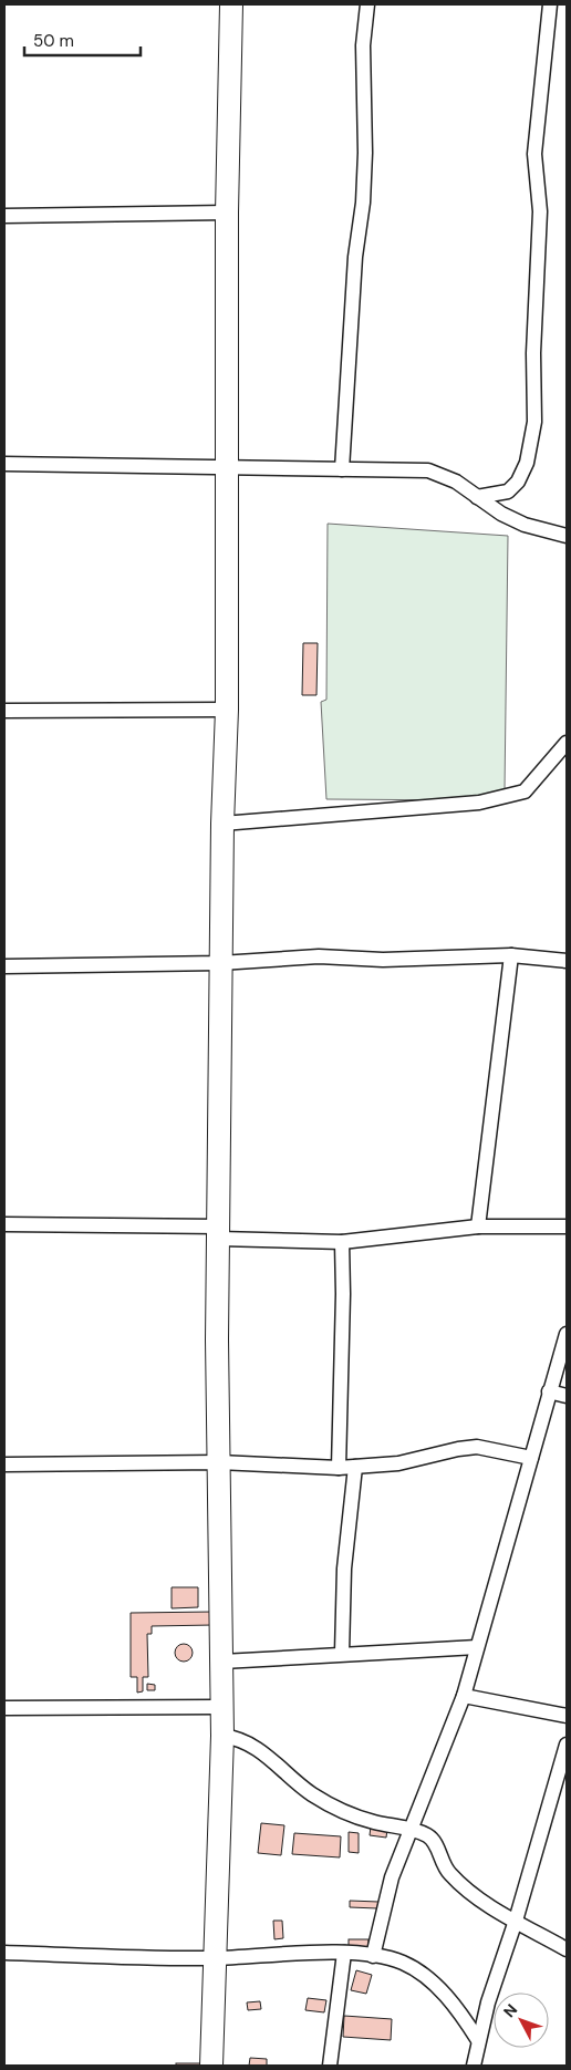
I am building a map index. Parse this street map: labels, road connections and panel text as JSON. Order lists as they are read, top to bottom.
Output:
{
  "scale_bar": "50 m",
  "north": "top left"
}
